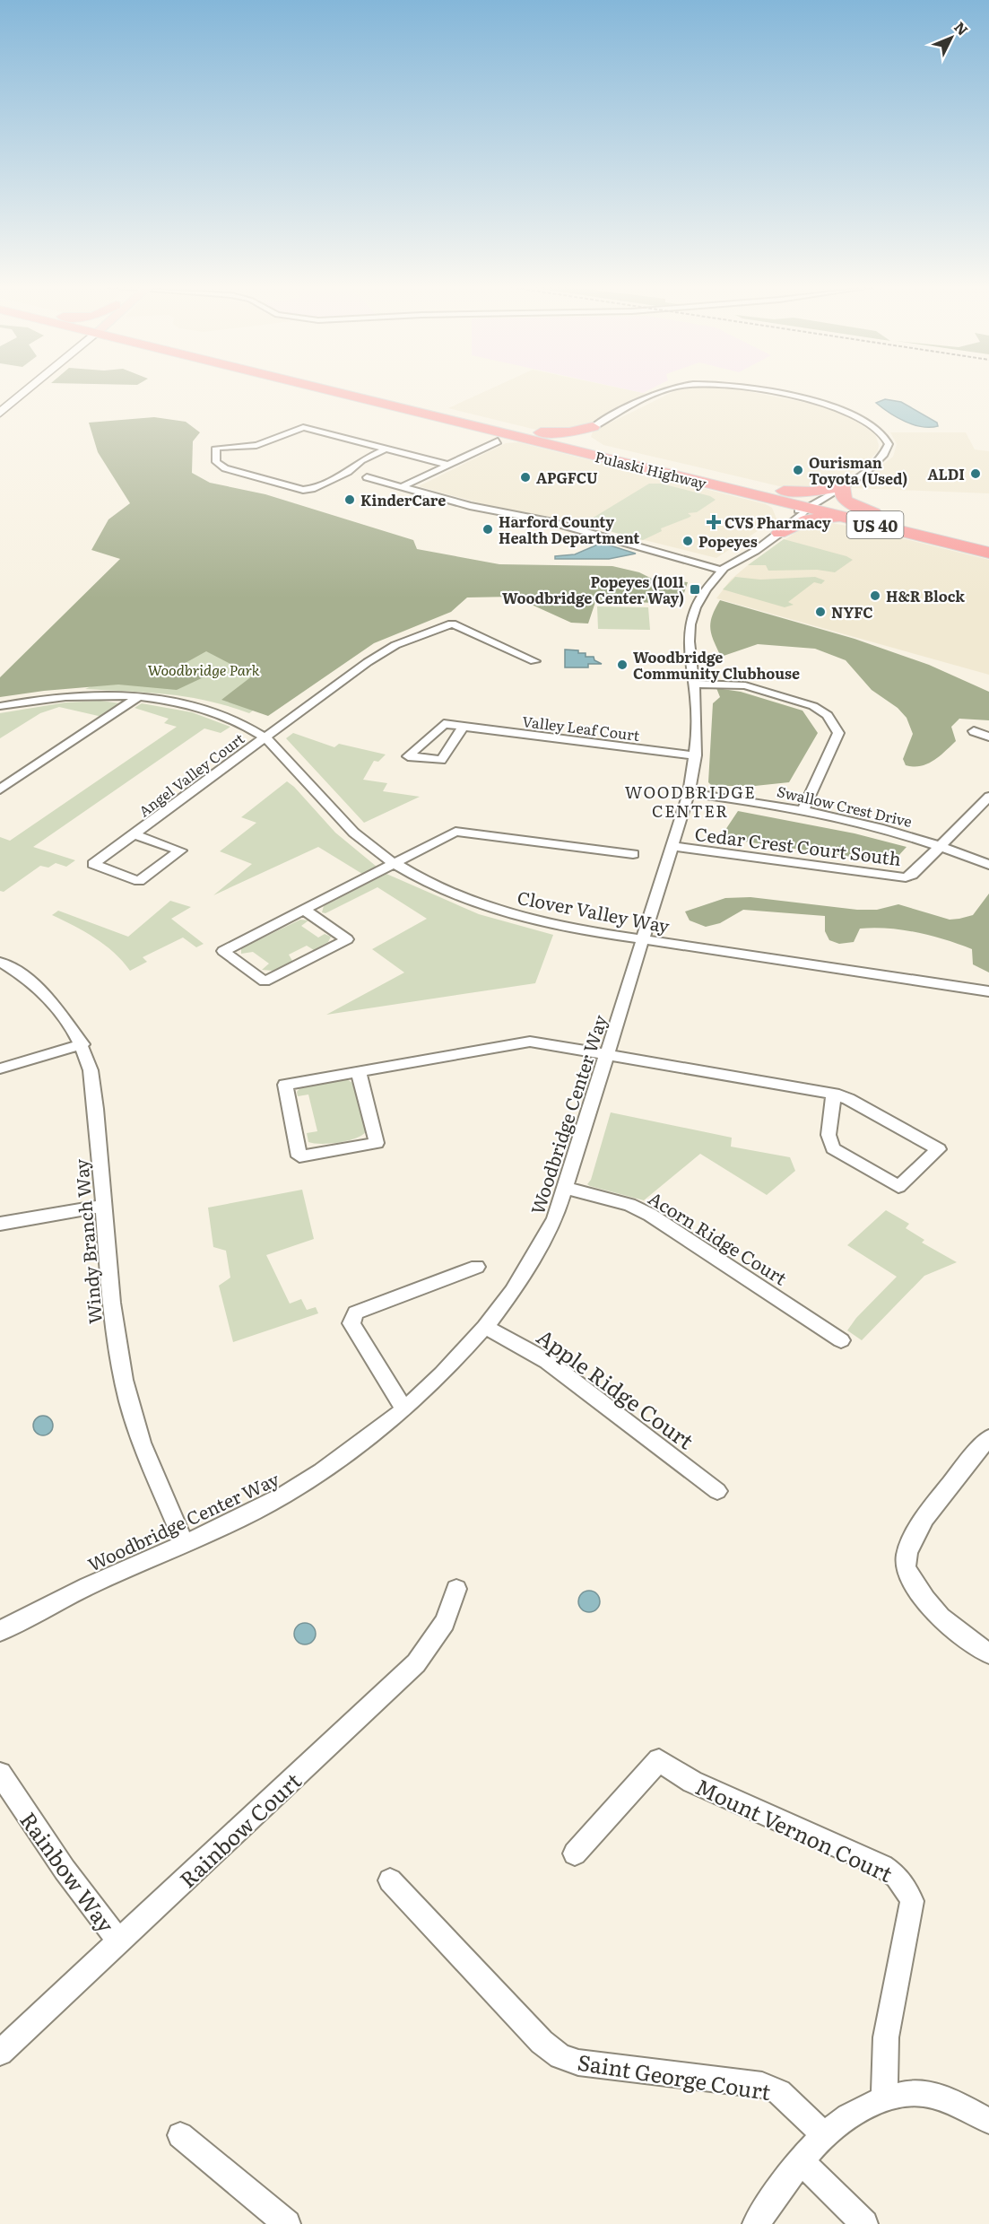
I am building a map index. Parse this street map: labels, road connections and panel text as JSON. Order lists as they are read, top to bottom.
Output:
{
  "streets": {
    "highway": ["Pulaski Highway", "US 40"],
    "street": [
      "Valley Leaf Court",
      "Angel Valley Court",
      "Swallow Crest Drive",
      "Cedar Crest Court South",
      "Clover Valley Way",
      "Woodbridge Center Way",
      "Acorn Ridge Court",
      "Windy Branch Way",
      "Apple Ridge Court",
      "Rainbow Court",
      "Mount Vernon Court",
      "Rainbow Way",
      "Saint George Court"
    ]
  },
  "crossings": [
    ["Pulaski Highway", "Woodbridge Center Way"],
    ["Valley Leaf Court", "Woodbridge Center Way"],
    ["Angel Valley Court", "Clover Valley Way"],
    ["Swallow Crest Drive", "Cedar Crest Court South"],
    ["Swallow Crest Drive", "Woodbridge Center Way"],
    ["Cedar Crest Court South", "Woodbridge Center Way"],
    ["Clover Valley Way", "Woodbridge Center Way"],
    ["Woodbridge Center Way", "Acorn Ridge Court"],
    ["Woodbridge Center Way", "Windy Branch Way"],
    ["Woodbridge Center Way", "Apple Ridge Court"],
    ["Rainbow Court", "Rainbow Way"]
  ],
  "districts": ["WOODBRIDGE CENTER"],
  "parks": ["Woodbridge Park"],
  "places": {
    "other": [
      "Ourisman Toyota (Used)",
      "ALDI",
      "APGFCU",
      "KinderCare",
      "Harford County Health Department",
      "Popeyes",
      "H&R Block",
      "NYFC",
      "Woodbridge Community Clubhouse"
    ],
    "health": ["CVS Pharmacy"],
    "transit": ["Popeyes (1011 Woodbridge Center Way)"]
  },
  "north": "top right"
}
